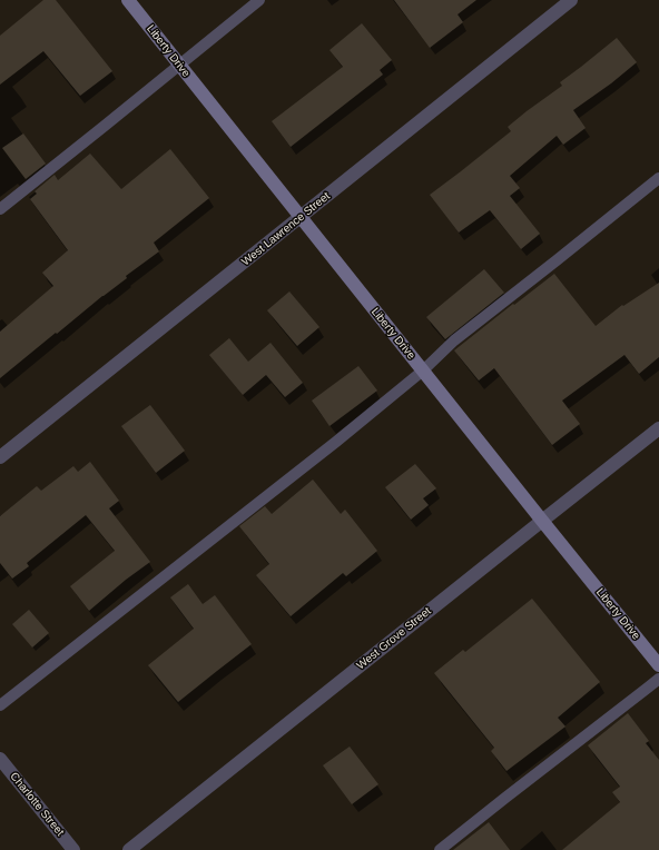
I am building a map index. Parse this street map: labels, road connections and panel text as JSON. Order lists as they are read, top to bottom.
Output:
{
  "streets": {
    "street": [
      "Liberty Drive",
      "West Lawrence Street",
      "West Grove Street",
      "Charlotte Street"
    ]
  },
  "crossings": [
    ["Liberty Drive", "West Lawrence Street"],
    ["Liberty Drive", "West Grove Street"]
  ]
}
